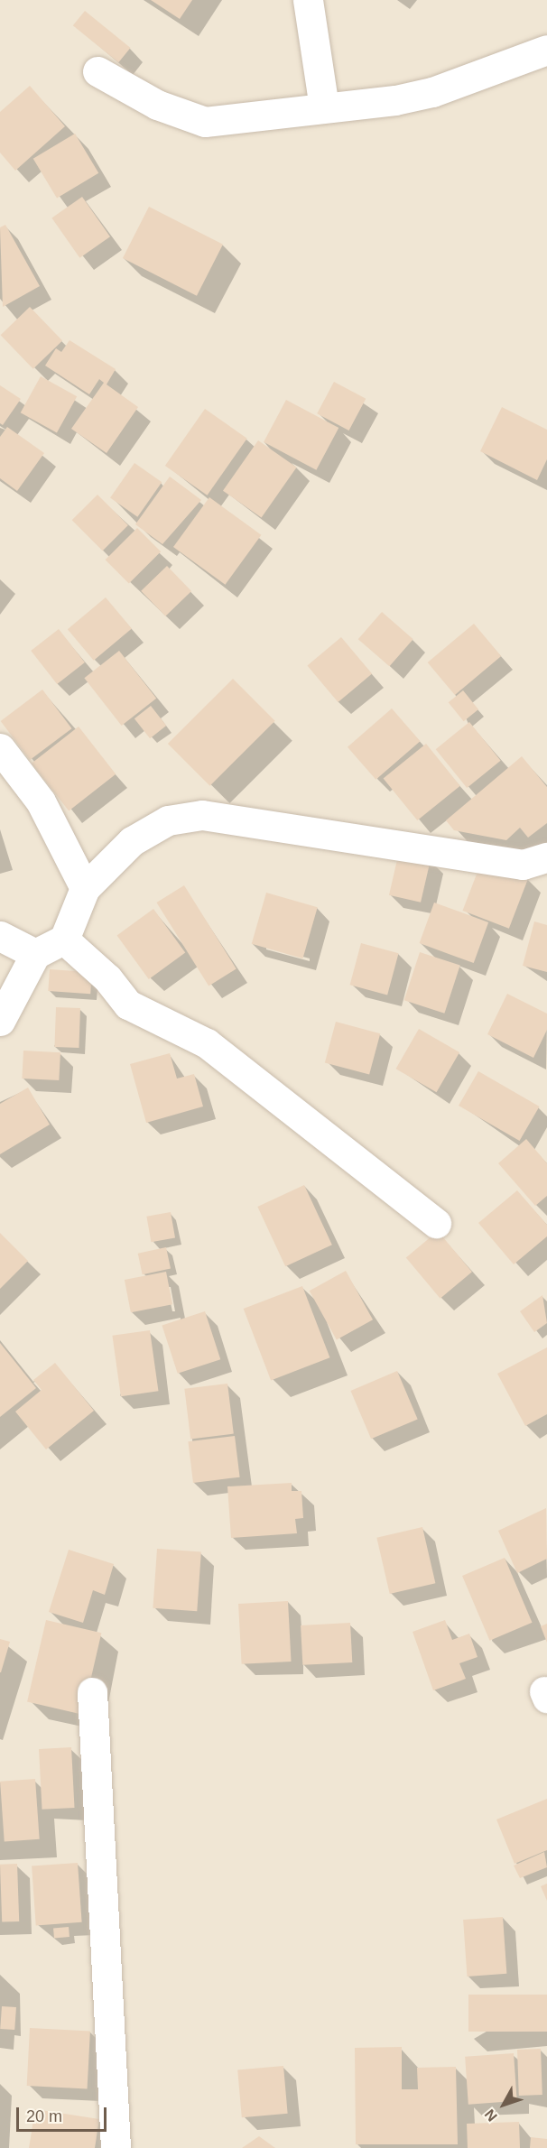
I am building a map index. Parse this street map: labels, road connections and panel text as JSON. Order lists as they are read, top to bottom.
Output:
{
  "scale_bar": "20 m",
  "north": "bottom left"
}
